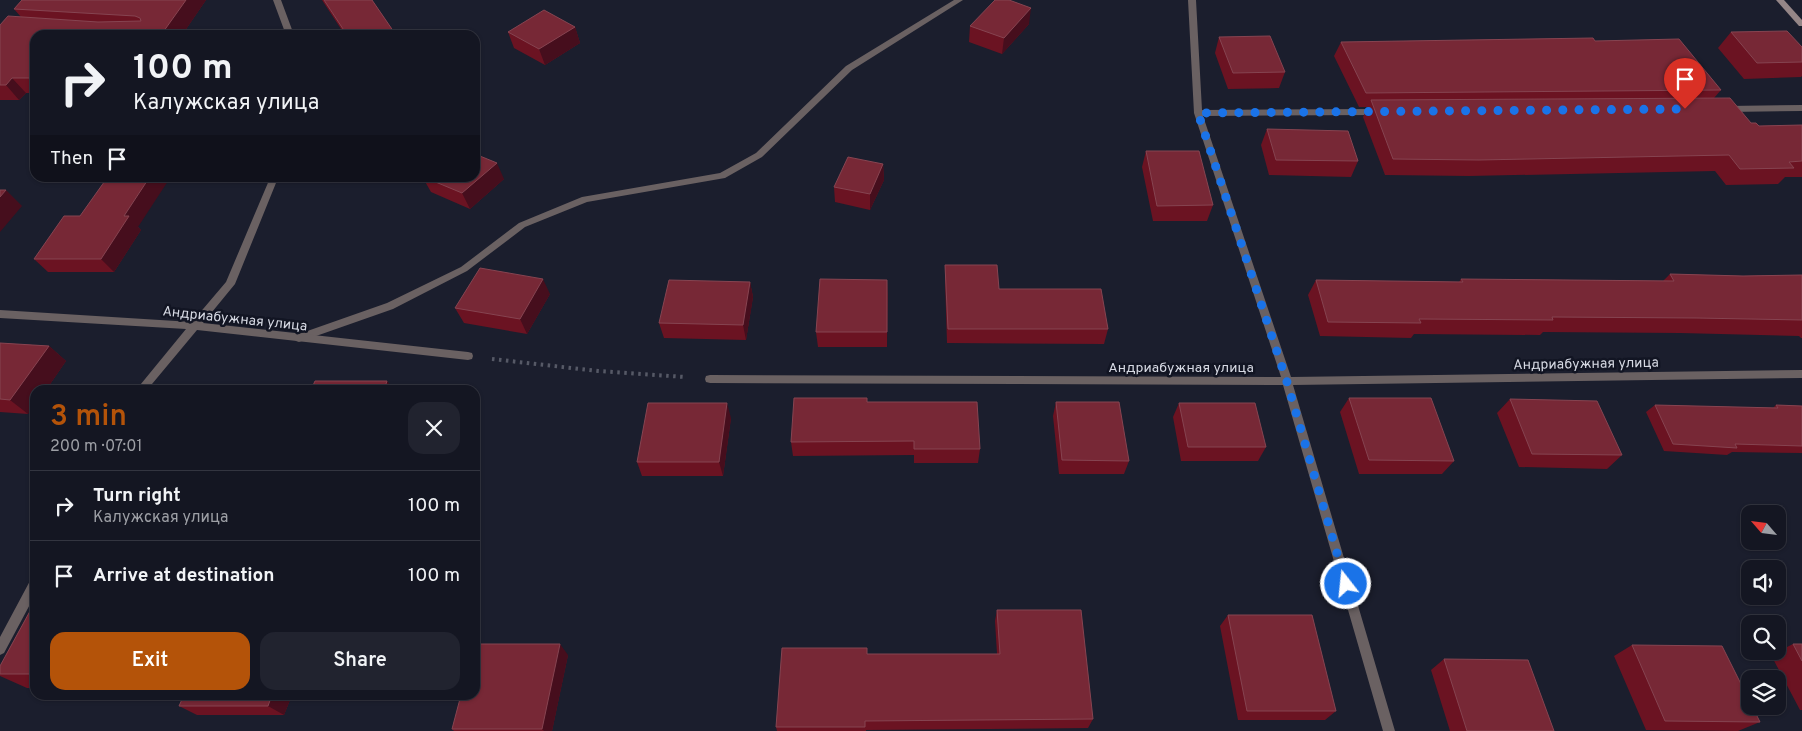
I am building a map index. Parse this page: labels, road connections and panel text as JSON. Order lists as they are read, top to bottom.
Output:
{
  "streets": {
    "street": ["Андриабужная улица"]
  },
  "north": "top left",
  "page": {
    "turn": ["100 m", "Калужская улица"],
    "then": "Then",
    "heading": ["3 min", "200 m · 07:01"],
    "list": [
      {
        "name": "Turn right",
        "note": "Калужская улица",
        "value": "100 m"
      },
      {
        "name": "Arrive at destination",
        "value": "100 m"
      }
    ],
    "buttons": ["Exit", "Share"]
  }
}
